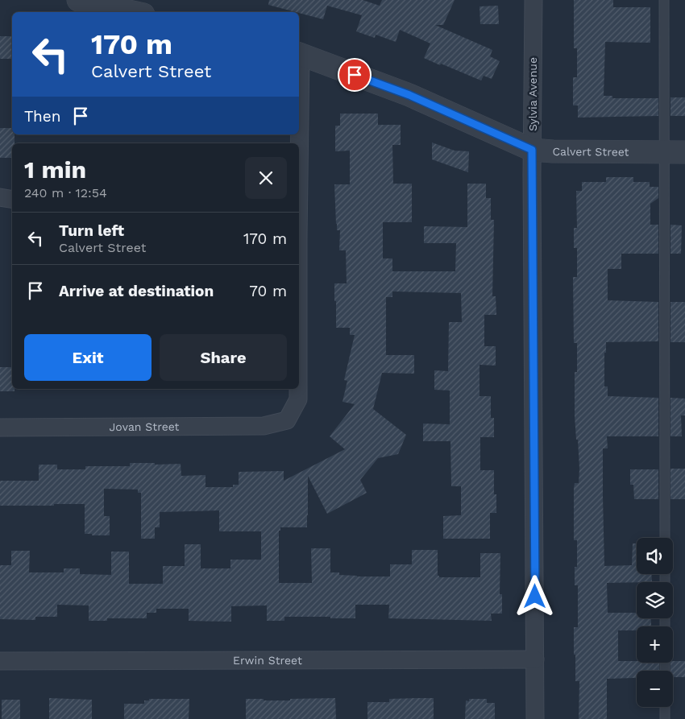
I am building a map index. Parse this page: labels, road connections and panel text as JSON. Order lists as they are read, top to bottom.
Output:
{
  "streets": {
    "street": [
      "Sylvia Avenue",
      "Calvert Street",
      "Jovan Street",
      "Erwin Street"
    ]
  },
  "crossings": [
    ["Sylvia Avenue", "Calvert Street"],
    ["Sylvia Avenue", "Erwin Street"]
  ],
  "page": {
    "turn": ["170 m", "Calvert Street"],
    "then": "Then",
    "heading": ["1 min", "240 m · 12:54"],
    "list": [
      {
        "name": "Turn left",
        "note": "Calvert Street",
        "value": "170 m"
      },
      {
        "name": "Arrive at destination",
        "value": "70 m"
      }
    ],
    "buttons": ["Exit", "Share"],
    "map_buttons": ["+", "−"]
  }
}
